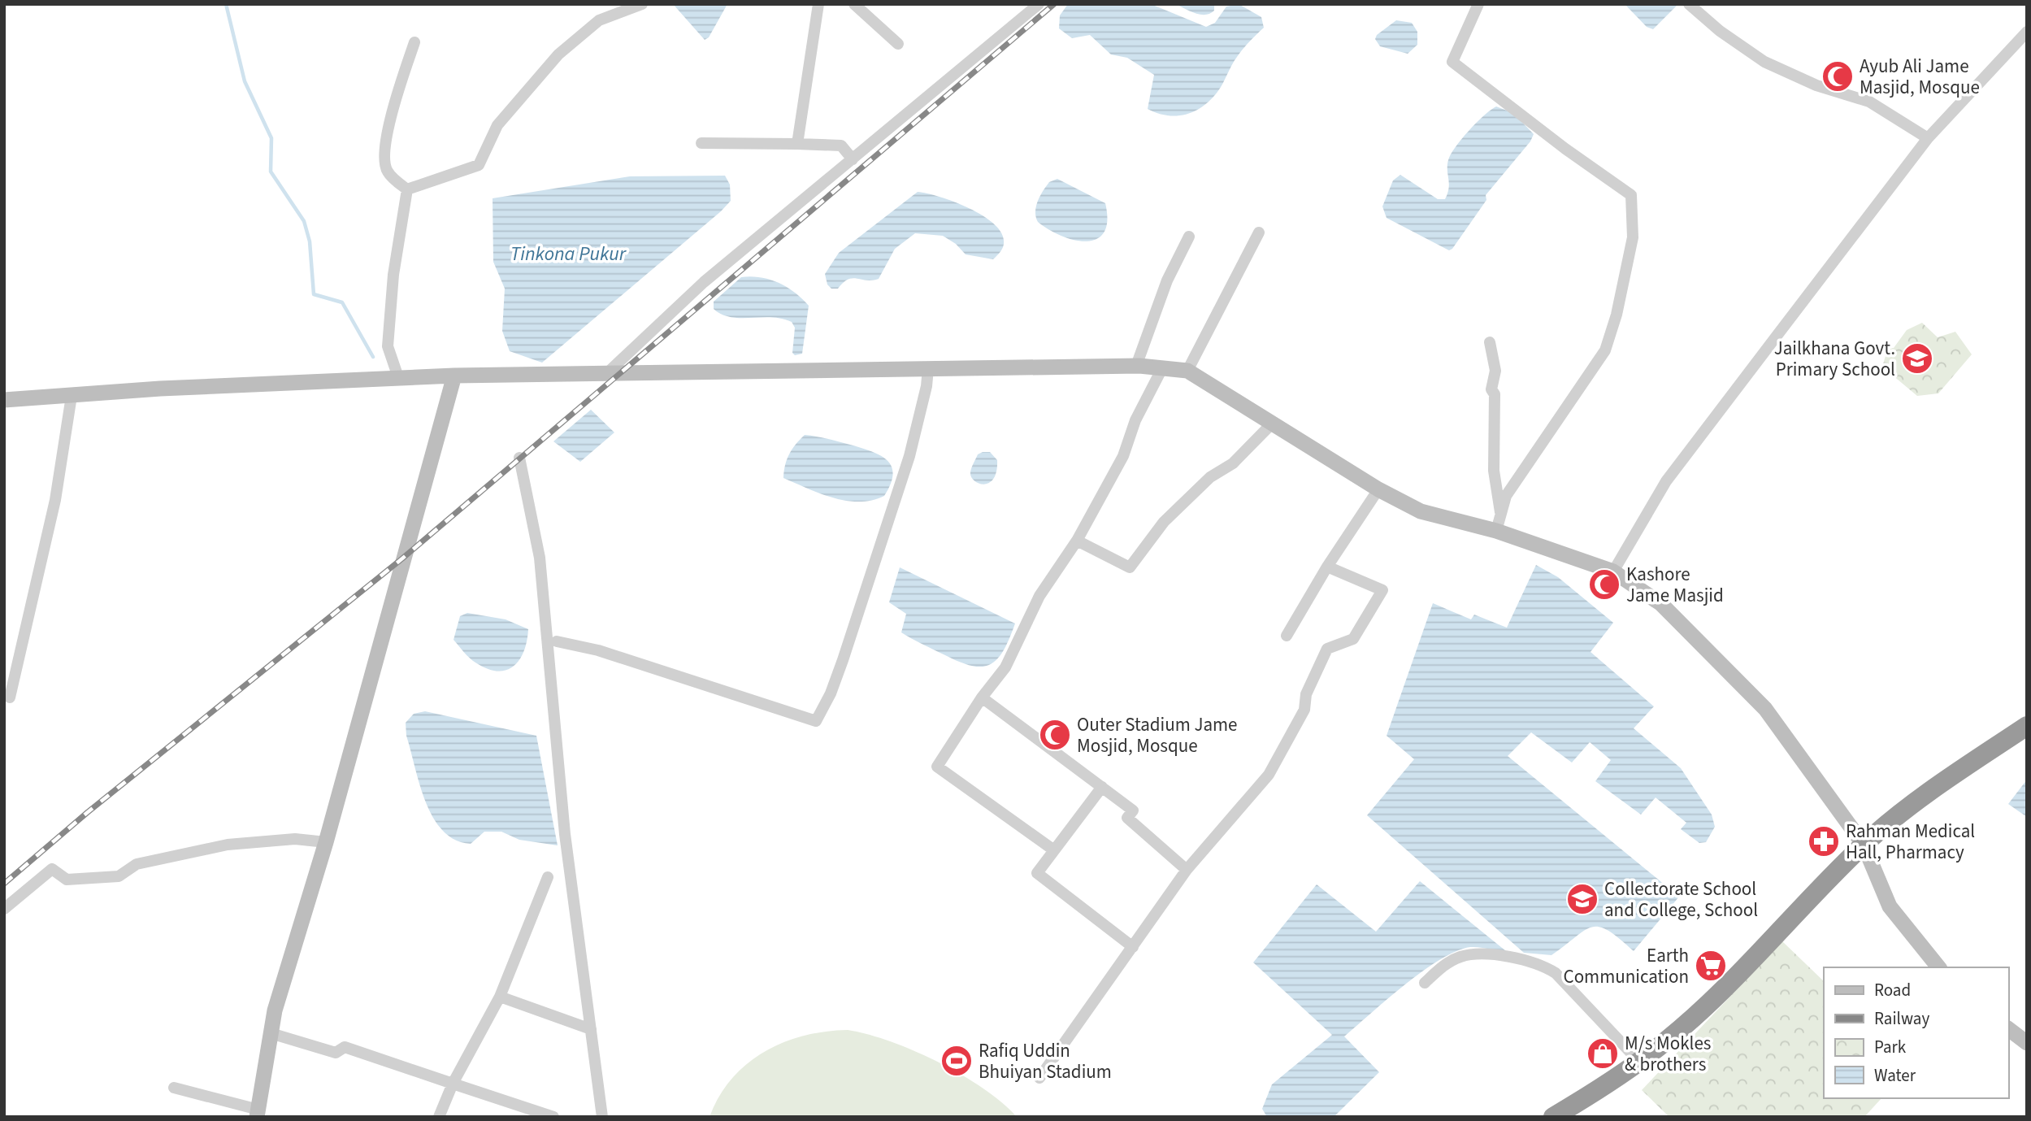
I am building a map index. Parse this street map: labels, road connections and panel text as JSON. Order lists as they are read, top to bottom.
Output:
{
  "water": ["Tinkona Pukur"],
  "places": {
    "mosque": ["Ayub Ali Jame Masjid, Mosque", "Kashore Jame Masjid", "Outer Stadium Jame Mosjid, Mosque"],
    "school or university": ["Jailkhana Govt. Primary School", "Collectorate School and College, School"],
    "pharmacy": ["Rahman Medical Hall, Pharmacy"],
    "supermarket": ["Earth Communication"],
    "shop": ["M/s Mokles & brothers"],
    "sports": ["Rafiq Uddin Bhuiyan Stadium"]
  },
  "legend": [
    "Road",
    "Railway",
    "Park",
    "Water"
  ]
}
